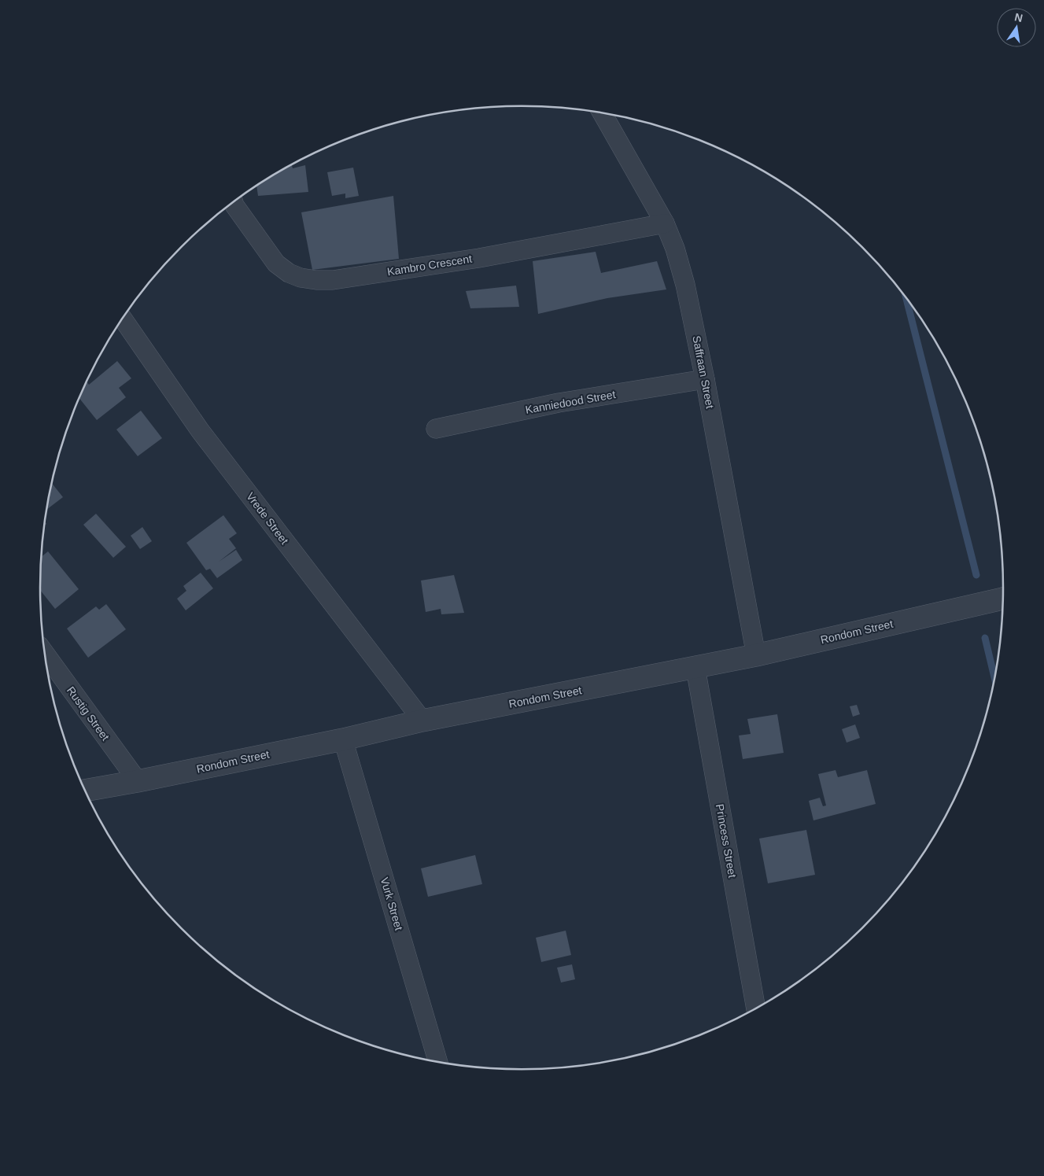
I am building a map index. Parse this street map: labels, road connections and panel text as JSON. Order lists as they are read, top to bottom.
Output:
{
  "streets": {
    "street": [
      "Kambro Crescent",
      "Saffraan Street",
      "Kanniedood Street",
      "Vrede Street",
      "Rondom Street",
      "Rustig Street",
      "Princess Street",
      "Vurk Street"
    ]
  },
  "crossings": [
    ["Kambro Crescent", "Saffraan Street"],
    ["Saffraan Street", "Kanniedood Street"],
    ["Saffraan Street", "Rondom Street"],
    ["Vrede Street", "Rondom Street"],
    ["Rondom Street", "Rustig Street"],
    ["Rondom Street", "Princess Street"],
    ["Rondom Street", "Vurk Street"]
  ],
  "north": "top"
}
